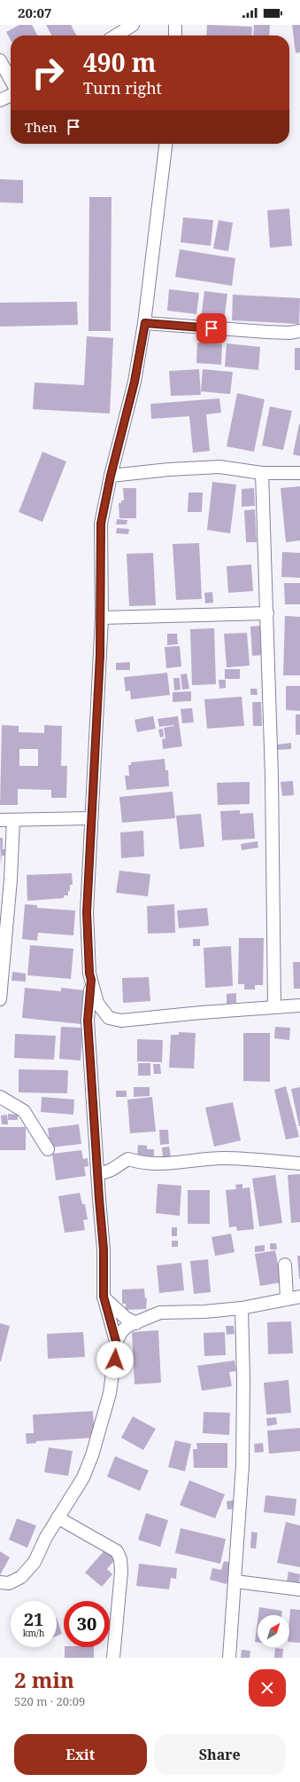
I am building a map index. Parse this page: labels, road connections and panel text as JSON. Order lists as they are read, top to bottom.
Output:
{
  "north": "top right",
  "page": {
    "status": "20:07",
    "turn": ["490 m", "Turn right"],
    "then": "Then",
    "speed": "21 km/h",
    "limit": "30",
    "heading": ["2 min", "520 m · 20:09"],
    "buttons": ["Exit", "Share"]
  }
}
